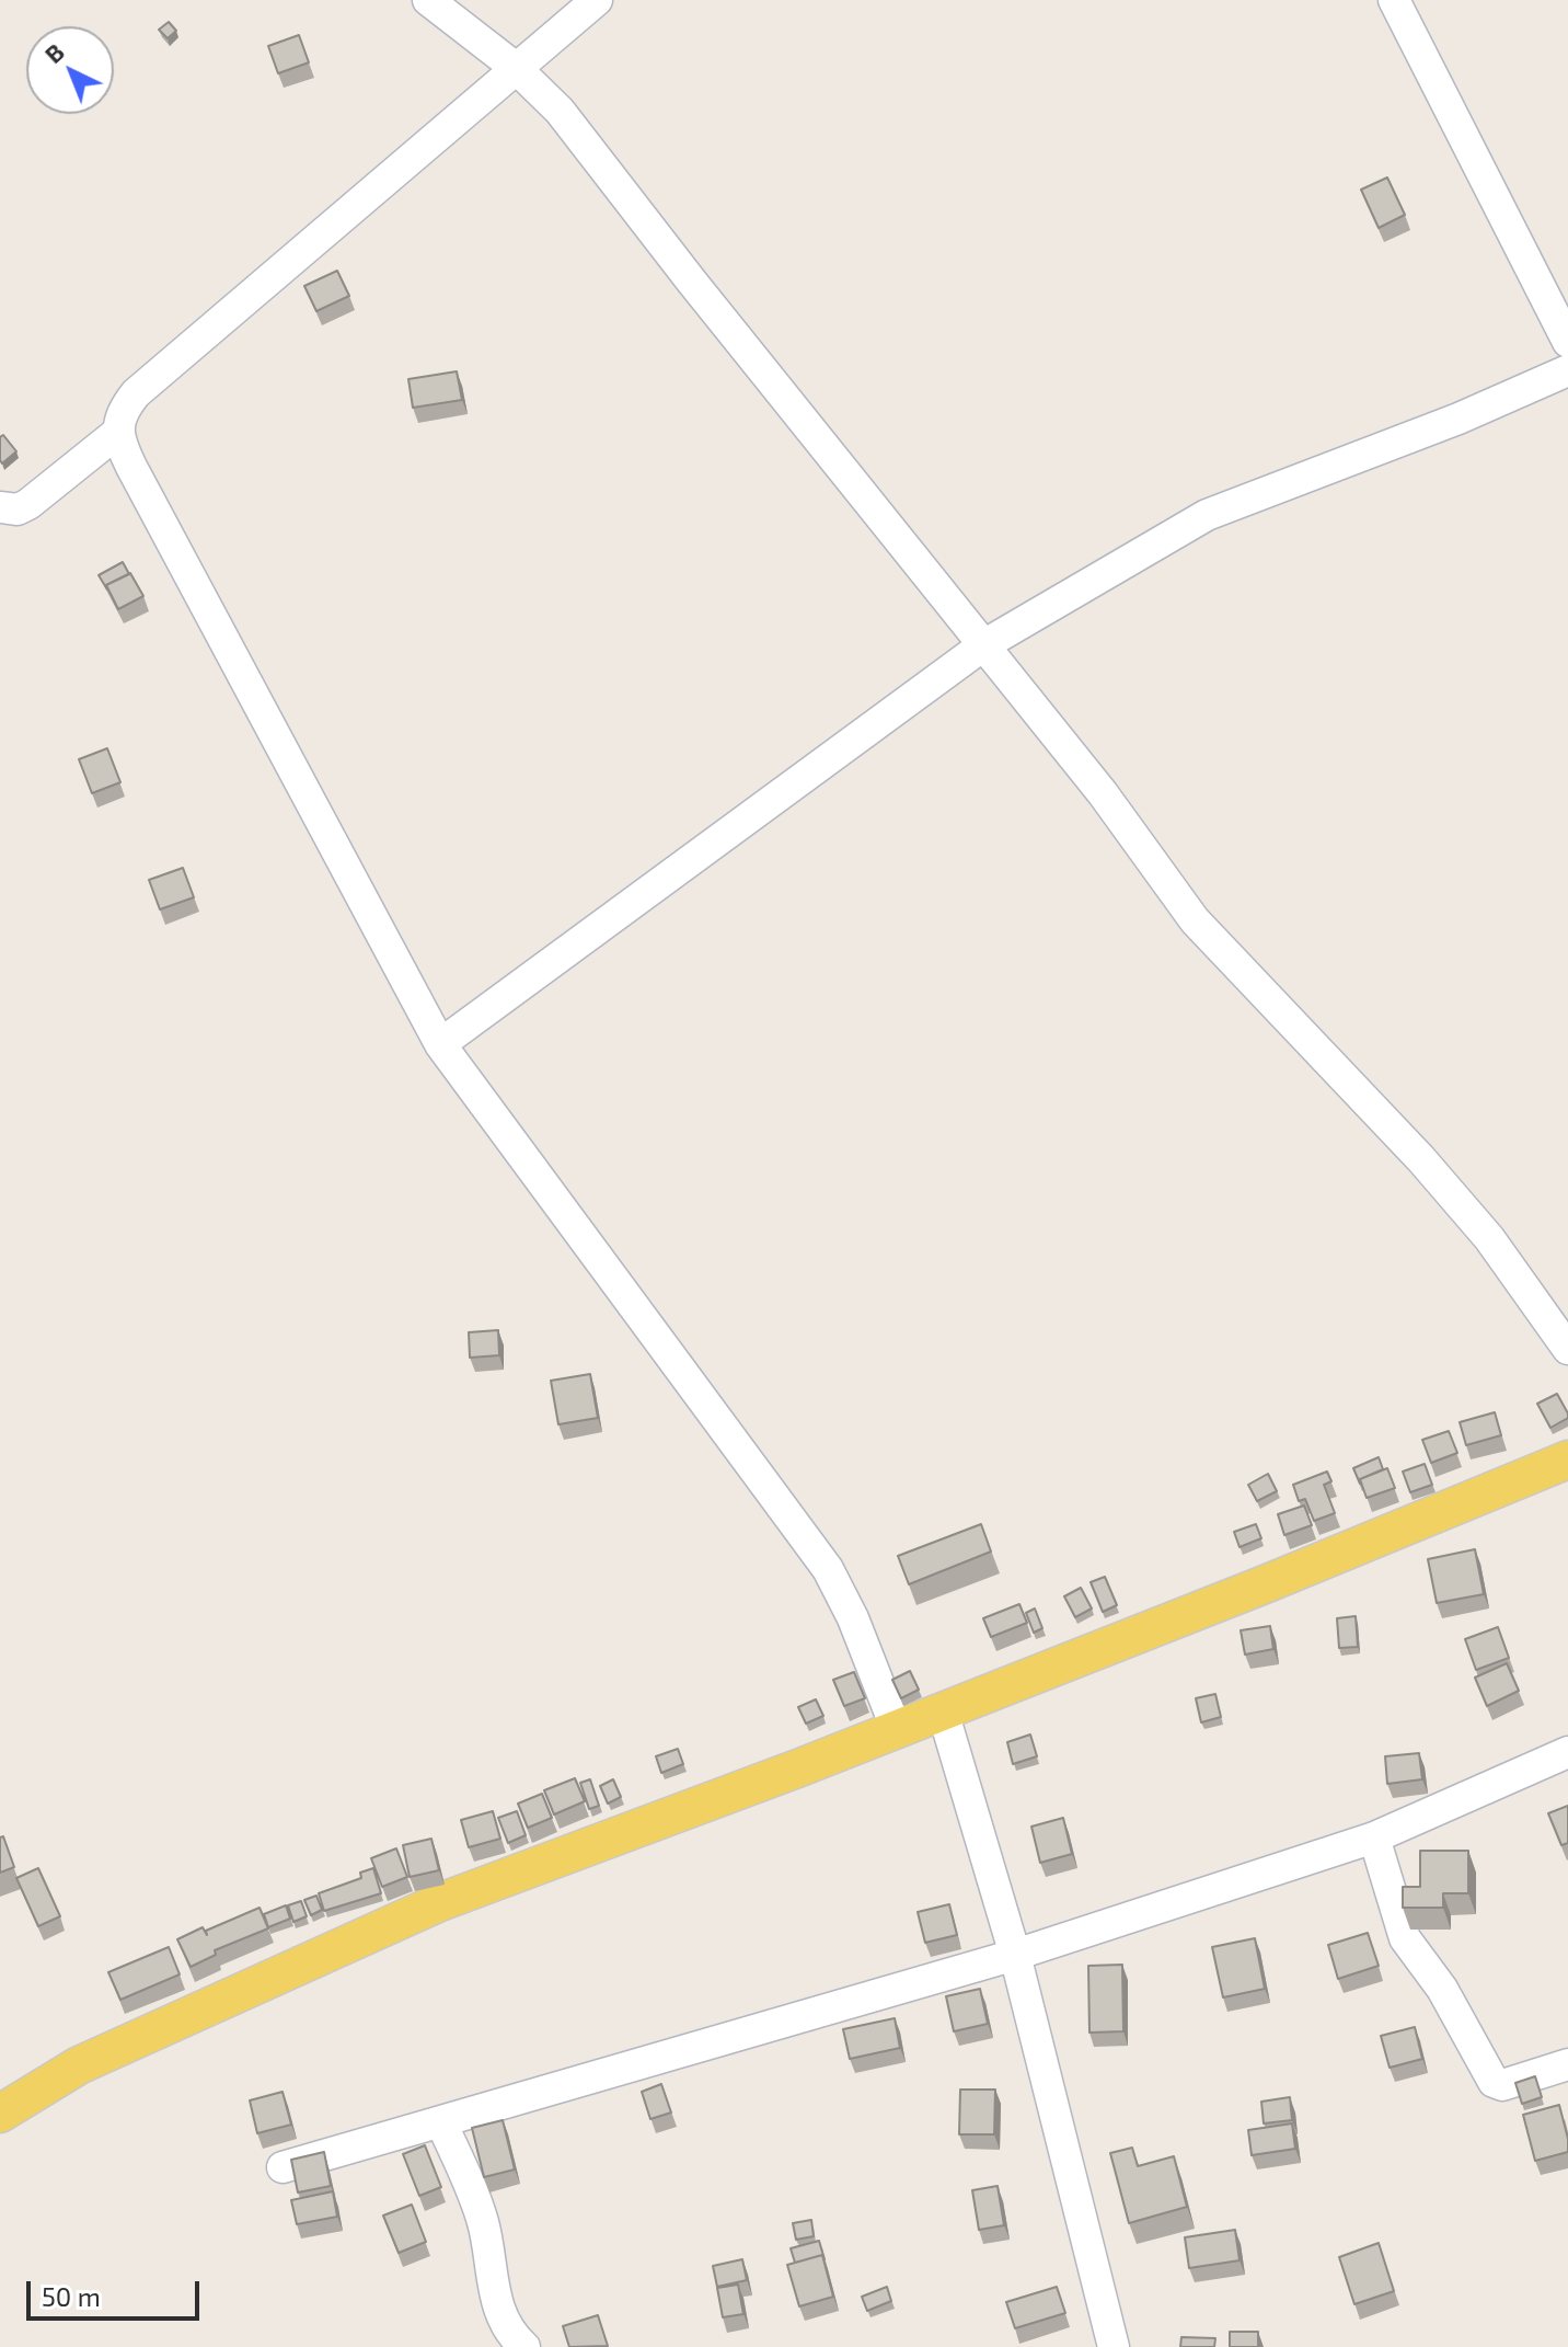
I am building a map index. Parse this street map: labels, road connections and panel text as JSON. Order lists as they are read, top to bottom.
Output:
{
  "scale_bar": "50 m",
  "north": "top left"
}
